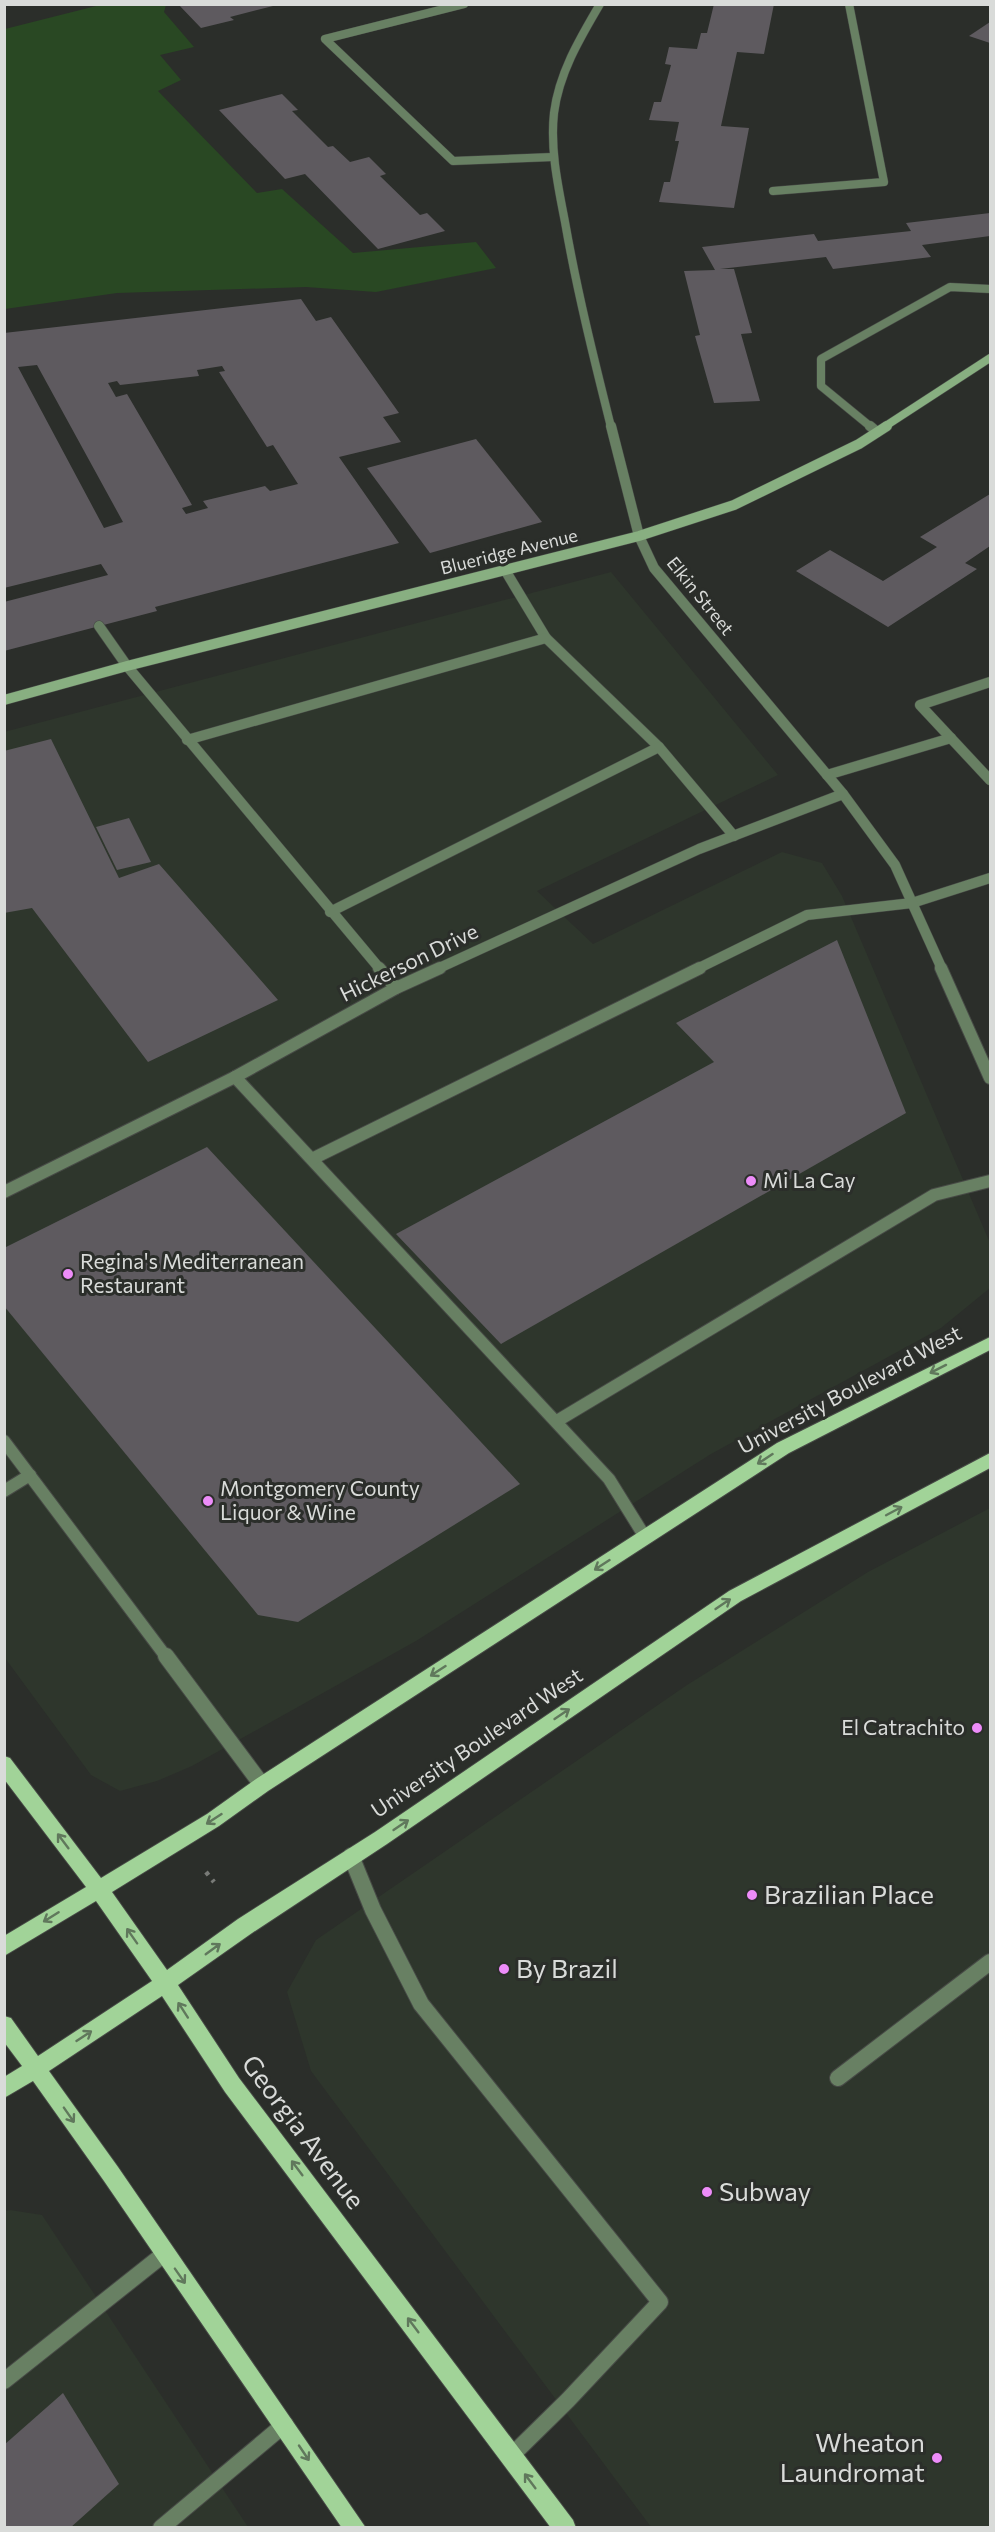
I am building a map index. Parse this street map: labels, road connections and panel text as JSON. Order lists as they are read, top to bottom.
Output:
{
  "streets": {
    "main road": ["University Boulevard West", "Georgia Avenue"],
    "street": ["Blueridge Avenue", "Elkin Street", "Hickerson Drive"]
  },
  "crossings": [
    ["Blueridge Avenue", "Elkin Street"],
    ["Elkin Street", "Hickerson Drive"],
    ["University Boulevard West", "Georgia Avenue"]
  ],
  "one_way": ["Georgia Avenue"],
  "places": [
    "Mi La Cay",
    "Regina's Mediterranean Restaurant",
    "Montgomery County Liquor & Wine",
    "El Catrachito",
    "Brazilian Place",
    "By Brazil",
    "Subway",
    "Wheaton Laundromat"
  ]
}
